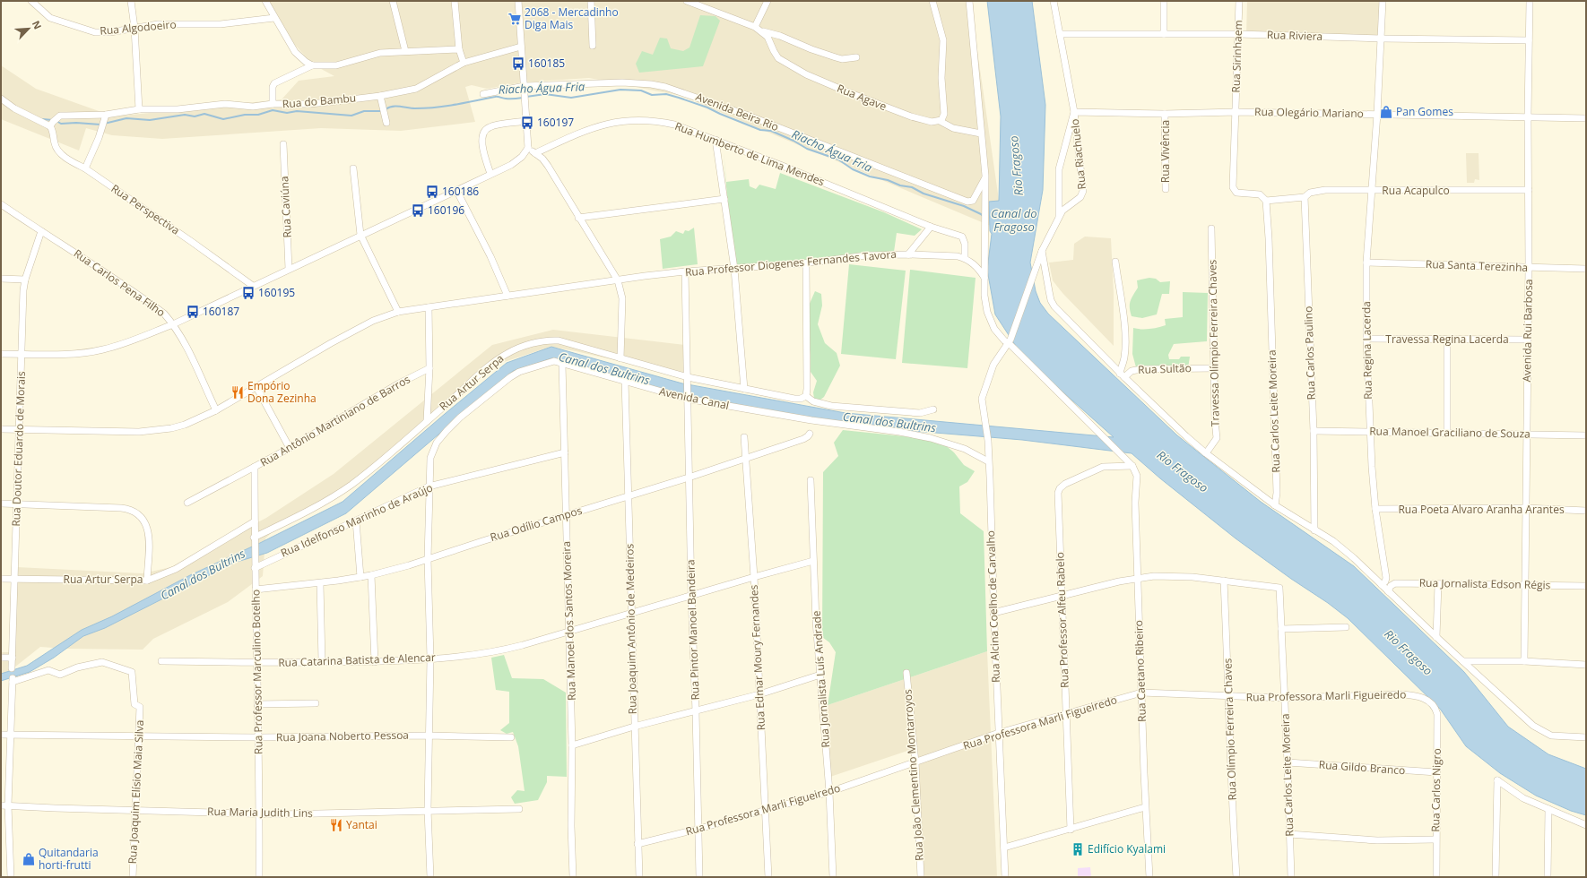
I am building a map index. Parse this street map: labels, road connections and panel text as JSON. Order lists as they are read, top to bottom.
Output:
{
  "streets": {
    "street": [
      "Rua Algodoeiro",
      "Rua Riviera",
      "Rua Sirinhaem",
      "Rua Agave",
      "Rua do Bambu",
      "Avenida Beira Rio",
      "Rua Olegário Mariano",
      "Rua Vivência",
      "Rua Humberto de Lima Mendes",
      "Rua Riachuelo",
      "Rua Acapulco",
      "Rua Caviúna",
      "Rua Perspectiva",
      "Rua Professor Diogenes Fernandes Tavora",
      "Rua Santa Terezinha",
      "Rua Carlos Pena Filho",
      "Avenida Rui Barbosa",
      "Travessa Regina Lacerda",
      "Travessa Olímpio Ferreira Chaves",
      "Rua Regina Lacerda",
      "Rua Carlos Paulino",
      "Rua Sultão",
      "Rua Artur Serpa",
      "Avenida Canal",
      "Rua Carlos Leite Moreira",
      "Rua Antônio Martiniano de Barros",
      "Rua Manoel Graciliano de Souza",
      "Rua Doutor Eduardo de Morais",
      "Rua Poeta Alvaro Aranha Arantes",
      "Rua Idelfonso Marinho de Araújo",
      "Rua Odílio Campos",
      "Rua Jornalista Edson Régis",
      "Rua Alcina Coelho de Carvalho",
      "Rua Professor Alfeu Rabelo",
      "Rua Manoel dos Santos Moreira",
      "Rua Joaquim Antônio de Medeiros",
      "Rua Pintor Manoel Bandeira",
      "Rua Edmar Moury Fernandes",
      "Rua Catarina Batista de Alencar",
      "Rua Caetano Ribeiro",
      "Rua Professor Marculino Botelho",
      "Rua Jornalista Luís Andrade",
      "Rua Professora Marli Figueiredo",
      "Rua Olímpio Ferreira Chaves",
      "Rua Joana Noberto Pessoa",
      "Rua Gildo Branco",
      "Rua João Clementino Montarroyos",
      "Rua Carlos Nigro",
      "Rua Joaquim Elísio Maia Silva",
      "Rua Maria Judith Lins"
    ]
  },
  "crossings": [
    ["Rua Riviera", "Rua Sirinhaem"],
    ["Rua Riviera", "Rua Riachuelo"],
    ["Rua Riviera", "Avenida Rui Barbosa"],
    ["Rua Riviera", "Rua Regina Lacerda"],
    ["Rua Sirinhaem", "Rua Olegário Mariano"],
    ["Rua Sirinhaem", "Rua Carlos Leite Moreira"],
    ["Rua Olegário Mariano", "Rua Vivência"],
    ["Rua Olegário Mariano", "Rua Riachuelo"],
    ["Rua Olegário Mariano", "Avenida Rui Barbosa"],
    ["Rua Olegário Mariano", "Rua Regina Lacerda"],
    ["Rua Humberto de Lima Mendes", "Rua Professor Diogenes Fernandes Tavora"],
    ["Rua Riachuelo", "Rua Alcina Coelho de Carvalho"],
    ["Rua Acapulco", "Avenida Rui Barbosa"],
    ["Rua Acapulco", "Rua Regina Lacerda"],
    ["Rua Acapulco", "Rua Carlos Paulino"],
    ["Rua Professor Diogenes Fernandes Tavora", "Rua Carlos Pena Filho"],
    ["Rua Professor Diogenes Fernandes Tavora", "Rua Doutor Eduardo de Morais"],
    ["Rua Professor Diogenes Fernandes Tavora", "Rua Pintor Manoel Bandeira"],
    ["Rua Santa Terezinha", "Avenida Rui Barbosa"],
    ["Rua Santa Terezinha", "Rua Regina Lacerda"],
    ["Rua Carlos Pena Filho", "Rua Doutor Eduardo de Morais"],
    ["Avenida Rui Barbosa", "Travessa Regina Lacerda"],
    ["Avenida Rui Barbosa", "Rua Manoel Graciliano de Souza"],
    ["Avenida Rui Barbosa", "Rua Poeta Alvaro Aranha Arantes"],
    ["Avenida Rui Barbosa", "Rua Jornalista Edson Régis"],
    ["Travessa Regina Lacerda", "Rua Regina Lacerda"],
    ["Travessa Olímpio Ferreira Chaves", "Rua Sultão"],
    ["Rua Regina Lacerda", "Rua Manoel Graciliano de Souza"],
    ["Rua Regina Lacerda", "Rua Poeta Alvaro Aranha Arantes"],
    ["Rua Carlos Paulino", "Rua Manoel Graciliano de Souza"],
    ["Rua Artur Serpa", "Rua Doutor Eduardo de Morais"],
    ["Rua Artur Serpa", "Rua Pintor Manoel Bandeira"],
    ["Rua Artur Serpa", "Rua Professor Marculino Botelho"],
    ["Avenida Canal", "Rua Idelfonso Marinho de Araújo"],
    ["Avenida Canal", "Rua Alcina Coelho de Carvalho"],
    ["Avenida Canal", "Rua Manoel dos Santos Moreira"],
    ["Avenida Canal", "Rua Joaquim Antônio de Medeiros"],
    ["Avenida Canal", "Rua Pintor Manoel Bandeira"],
    ["Rua Carlos Leite Moreira", "Rua Professora Marli Figueiredo"],
    ["Rua Carlos Leite Moreira", "Rua Olímpio Ferreira Chaves"],
    ["Rua Carlos Leite Moreira", "Rua Gildo Branco"],
    ["Rua Antônio Martiniano de Barros", "Rua Professor Marculino Botelho"],
    ["Rua Idelfonso Marinho de Araújo", "Rua Manoel dos Santos Moreira"],
    ["Rua Idelfonso Marinho de Araújo", "Rua Professor Marculino Botelho"],
    ["Rua Odílio Campos", "Rua Manoel dos Santos Moreira"],
    ["Rua Odílio Campos", "Rua Joaquim Antônio de Medeiros"],
    ["Rua Odílio Campos", "Rua Pintor Manoel Bandeira"],
    ["Rua Odílio Campos", "Rua Edmar Moury Fernandes"],
    ["Rua Odílio Campos", "Rua Professor Marculino Botelho"],
    ["Rua Alcina Coelho de Carvalho", "Rua Professora Marli Figueiredo"],
    ["Rua Professor Alfeu Rabelo", "Rua Caetano Ribeiro"],
    ["Rua Professor Alfeu Rabelo", "Rua Professora Marli Figueiredo"],
    ["Rua Manoel dos Santos Moreira", "Rua Catarina Batista de Alencar"],
    ["Rua Joaquim Antônio de Medeiros", "Rua Catarina Batista de Alencar"],
    ["Rua Joaquim Antônio de Medeiros", "Rua Professora Marli Figueiredo"],
    ["Rua Pintor Manoel Bandeira", "Rua Catarina Batista de Alencar"],
    ["Rua Pintor Manoel Bandeira", "Rua Professora Marli Figueiredo"],
    ["Rua Edmar Moury Fernandes", "Rua Catarina Batista de Alencar"],
    ["Rua Edmar Moury Fernandes", "Rua Professora Marli Figueiredo"],
    ["Rua Catarina Batista de Alencar", "Rua Professor Marculino Botelho"],
    ["Rua Catarina Batista de Alencar", "Rua Jornalista Luís Andrade"],
    ["Rua Caetano Ribeiro", "Rua Professora Marli Figueiredo"],
    ["Rua Professor Marculino Botelho", "Rua Joana Noberto Pessoa"],
    ["Rua Professor Marculino Botelho", "Rua Maria Judith Lins"],
    ["Rua Jornalista Luís Andrade", "Rua Professora Marli Figueiredo"],
    ["Rua Professora Marli Figueiredo", "Rua Olímpio Ferreira Chaves"],
    ["Rua Professora Marli Figueiredo", "Rua João Clementino Montarroyos"],
    ["Rua Professora Marli Figueiredo", "Rua Carlos Nigro"],
    ["Rua Joana Noberto Pessoa", "Rua Joaquim Elísio Maia Silva"],
    ["Rua Gildo Branco", "Rua Carlos Nigro"],
    ["Rua Joaquim Elísio Maia Silva", "Rua Maria Judith Lins"]
  ],
  "water": [
    "Riacho Água Fria",
    "Rio Fragoso",
    "Canal do Fragoso",
    "Canal dos Bultrins"
  ],
  "places": {
    "supermarket": ["2068 - Mercadinho Diga Mais"],
    "bus stop": [
      "160185",
      "160197",
      "160186",
      "160196",
      "160195",
      "160187"
    ],
    "shop": ["Pan Gomes", "Quitandaria horti-frutti"],
    "restaurant": ["Empório Dona Zezinha", "Yantai"],
    "building": ["Edifício Kyalami"]
  },
  "north": "top right"
}
